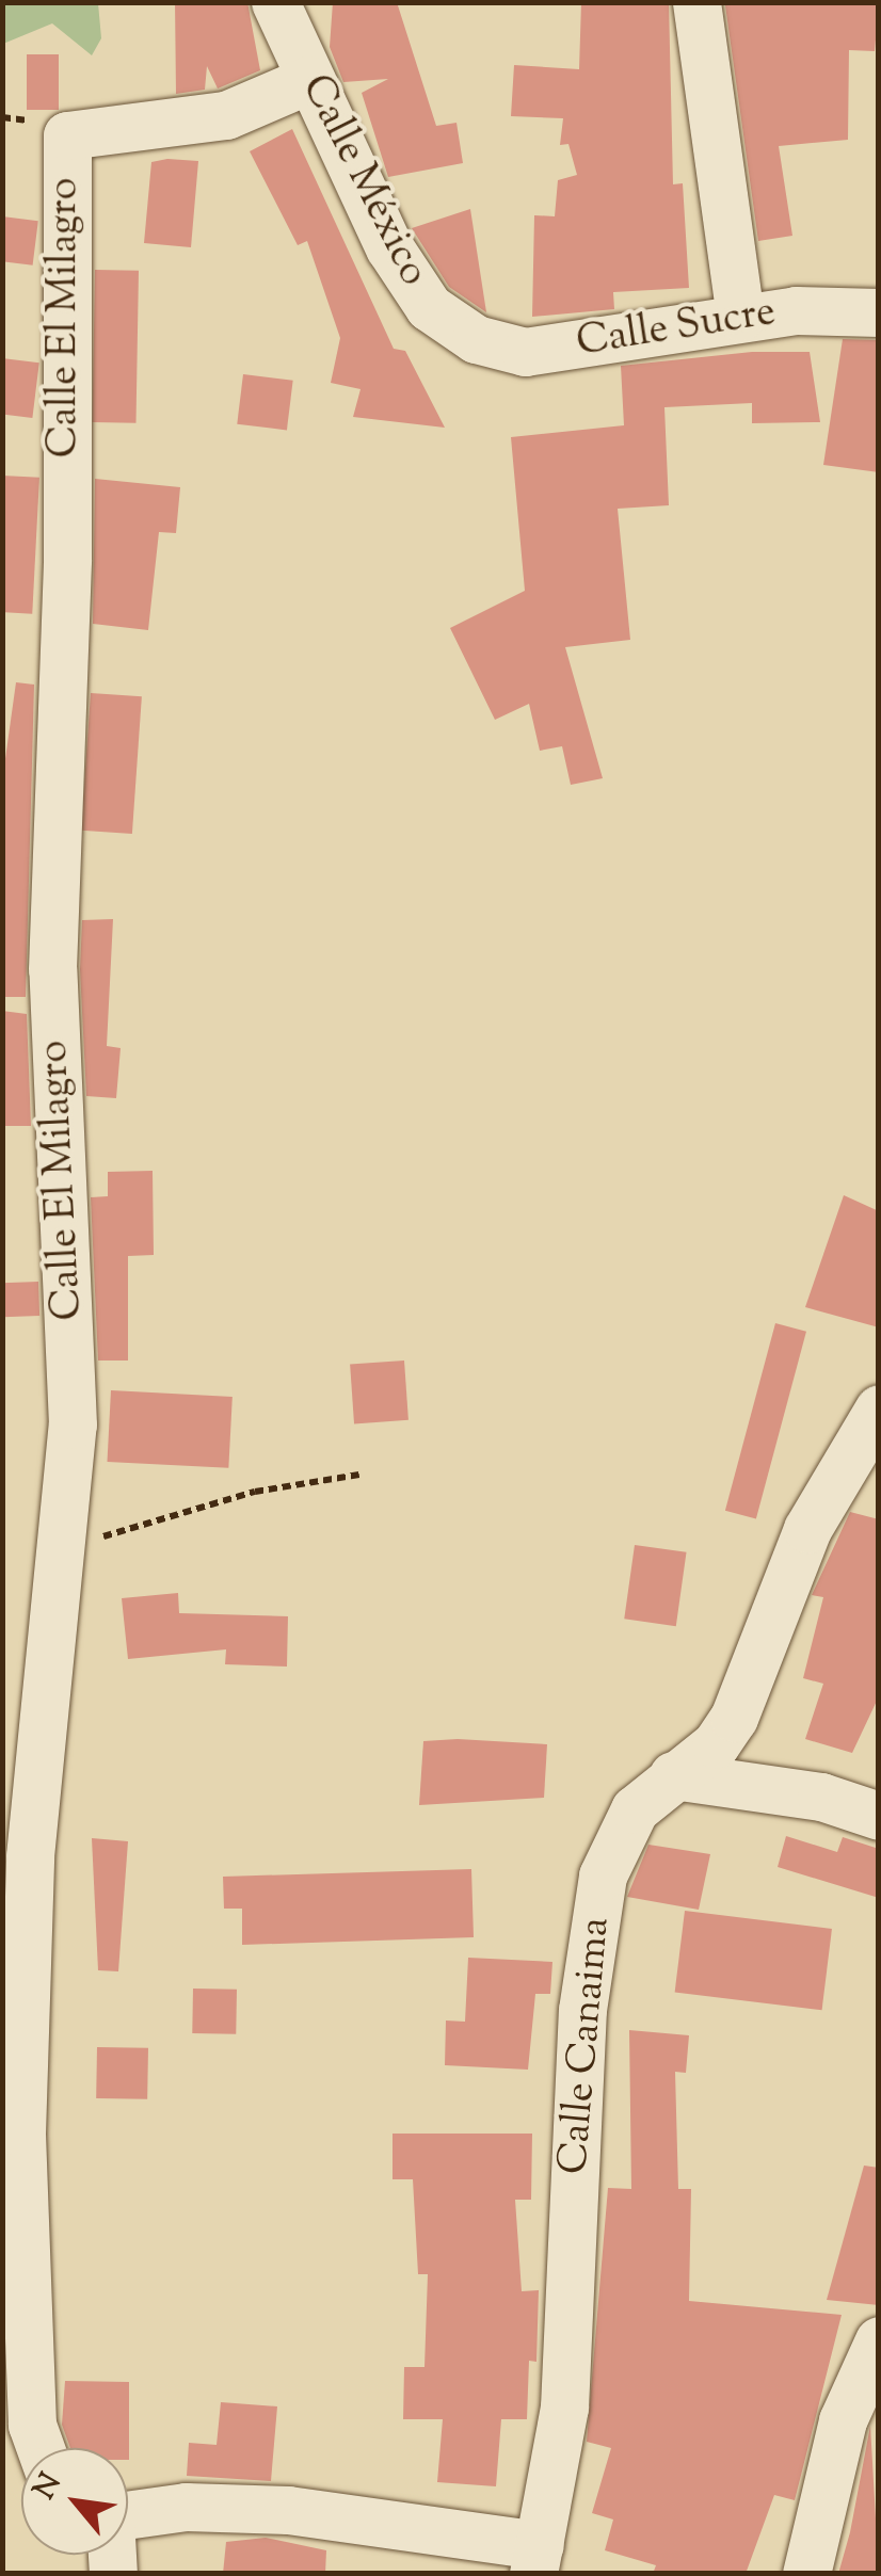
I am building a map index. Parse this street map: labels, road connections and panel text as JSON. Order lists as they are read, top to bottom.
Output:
{
  "streets": {
    "street": [
      "Calle México",
      "Calle El Milagro",
      "Calle Sucre",
      "Calle Canaima"
    ]
  },
  "crossings": [
    ["Calle México", "Calle El Milagro"],
    ["Calle México", "Calle Sucre"]
  ],
  "north": "top left"
}
